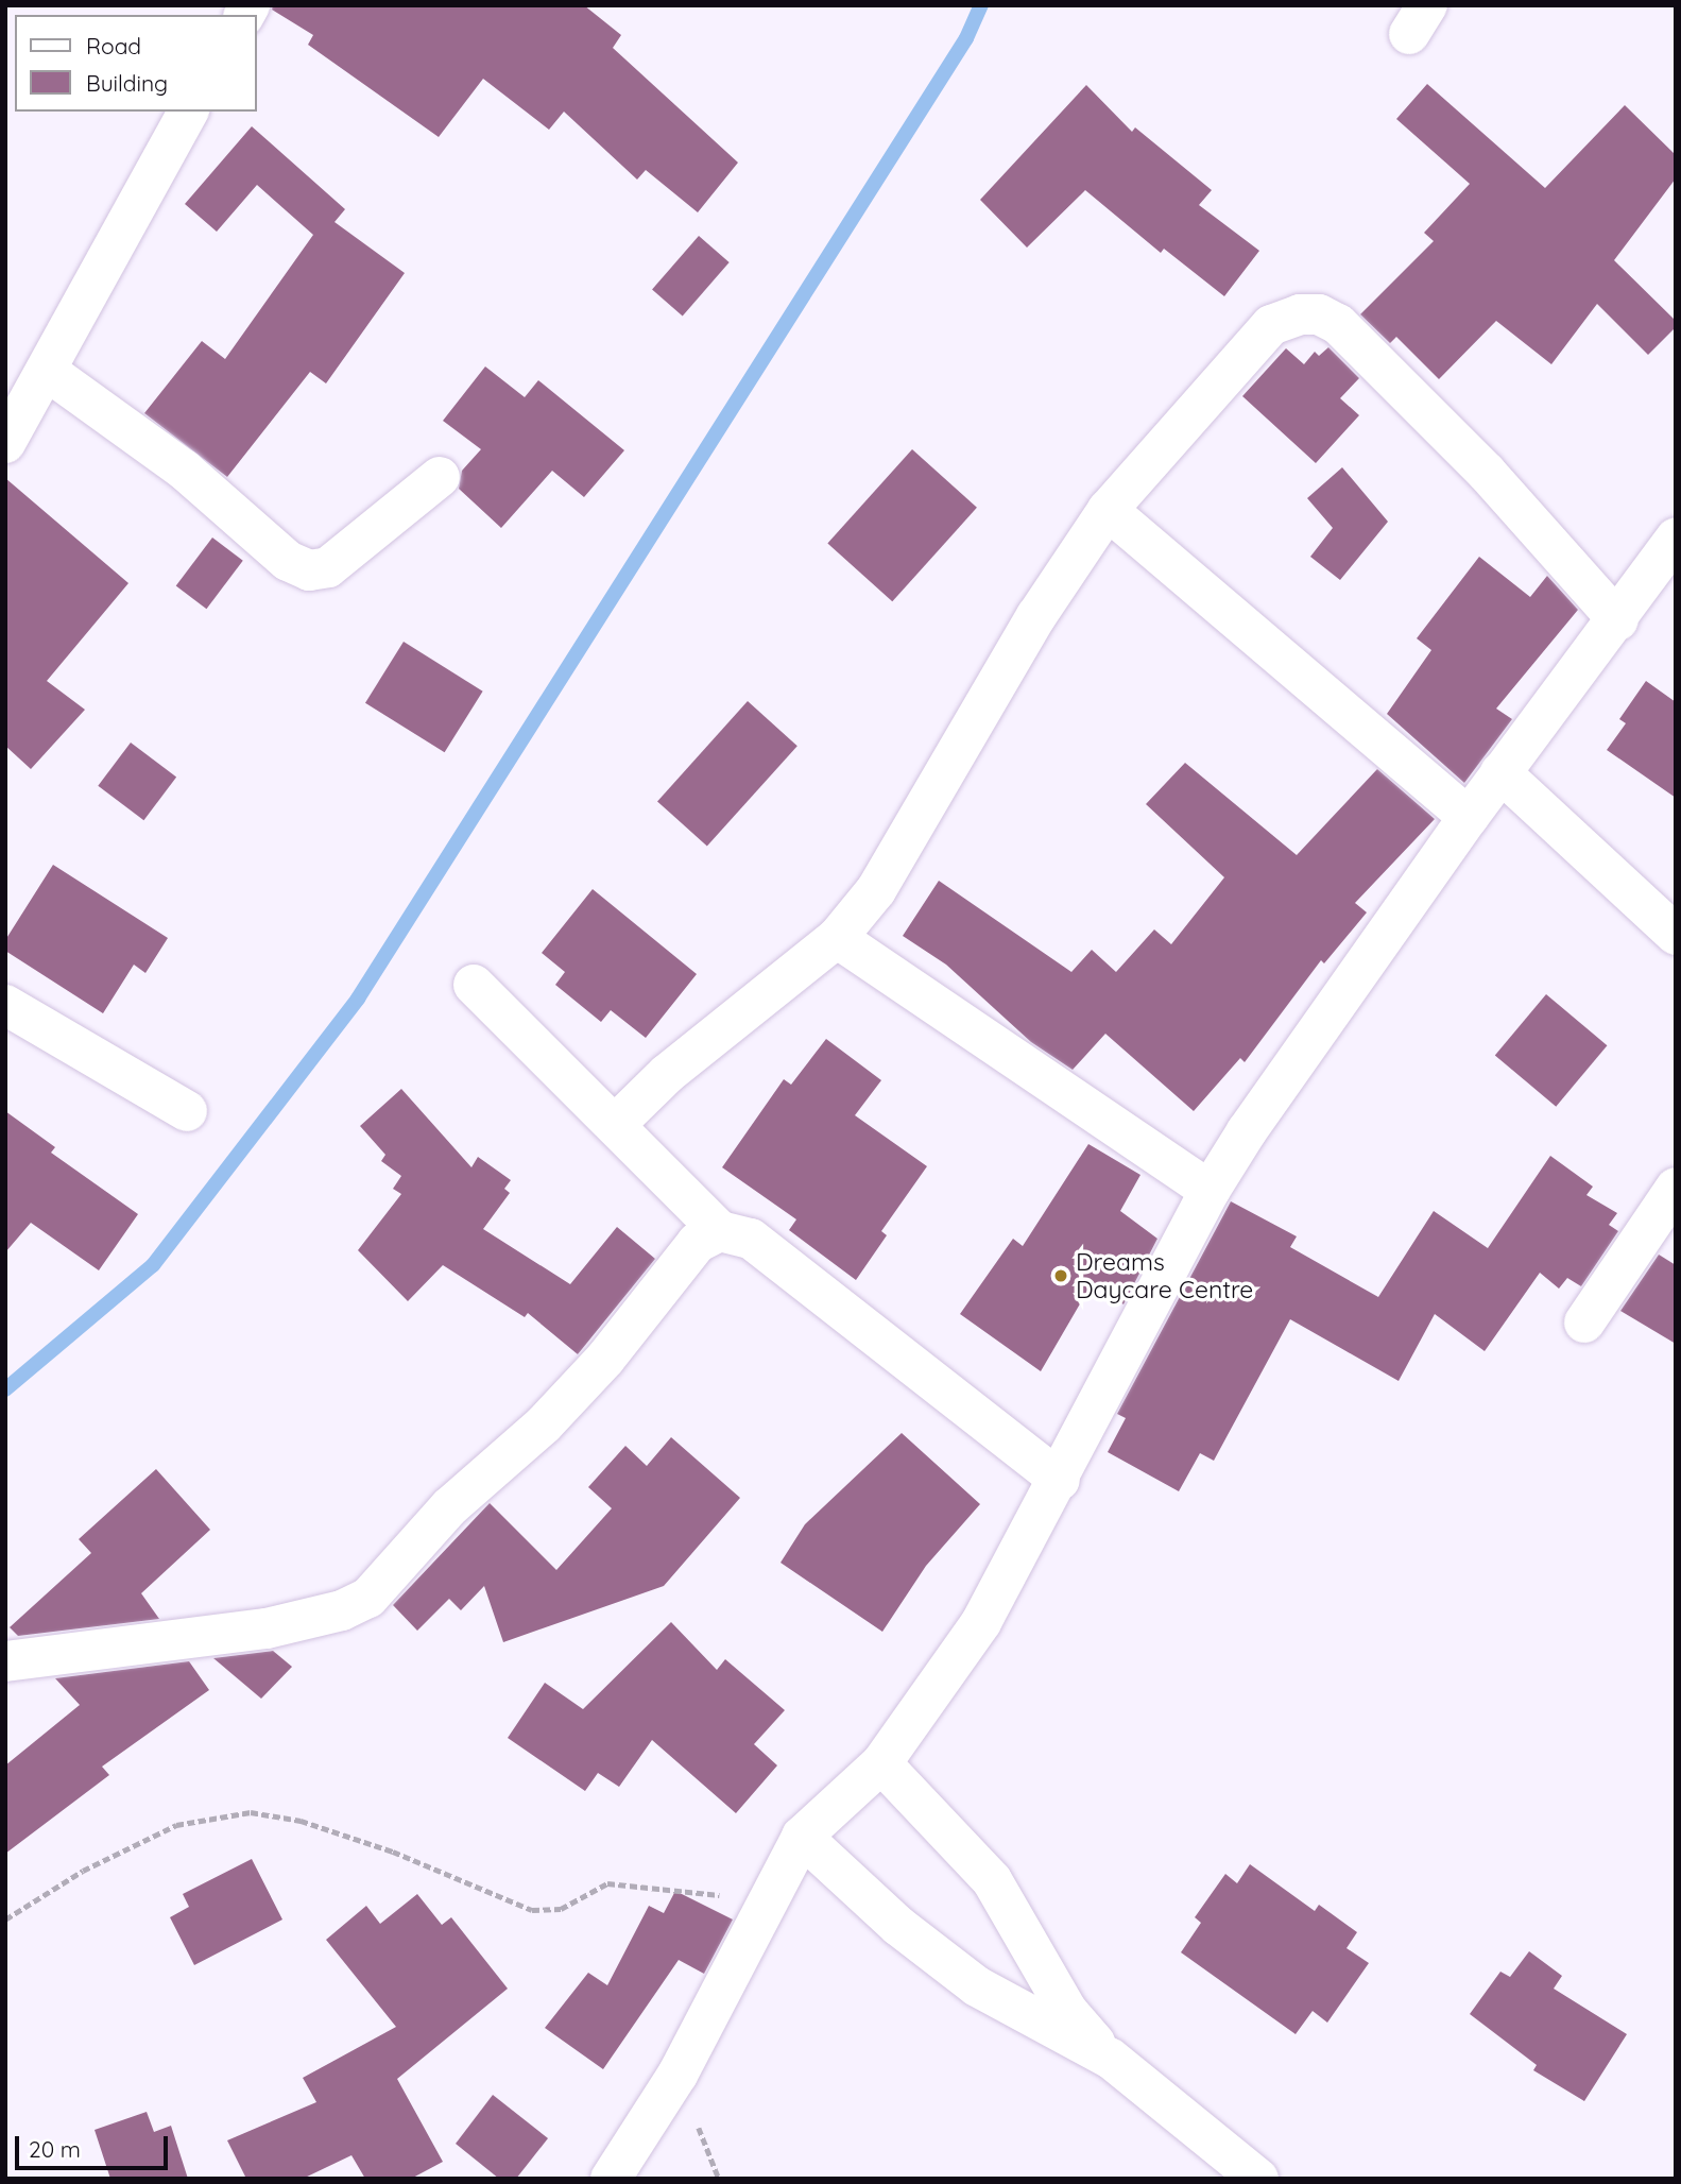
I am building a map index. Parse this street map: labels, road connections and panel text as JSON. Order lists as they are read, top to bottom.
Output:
{
  "places": ["Dreams Daycare Centre"],
  "legend": ["Road", "Building"],
  "scale_bar": "20 m"
}
